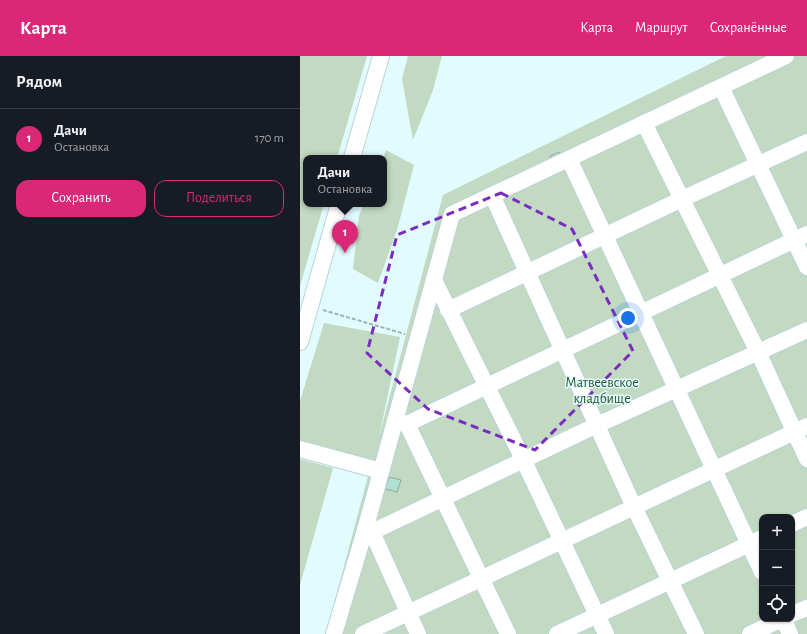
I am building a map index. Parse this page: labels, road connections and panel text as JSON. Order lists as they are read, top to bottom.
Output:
{
  "parks": ["Матвеевское кладбище"],
  "page": {
    "header": "Карта",
    "nav": ["Карта", "Маршрут", "Сохранённые"],
    "heading": "Рядом",
    "list": [
      {
        "mark": "1",
        "name": "Дачи",
        "note": "Остановка",
        "value": "170 m"
      }
    ],
    "popup": ["Дачи", "Остановка"],
    "buttons": ["Сохранить", "Поделиться"],
    "pins": "1",
    "map_buttons": ["+", "−"]
  }
}
